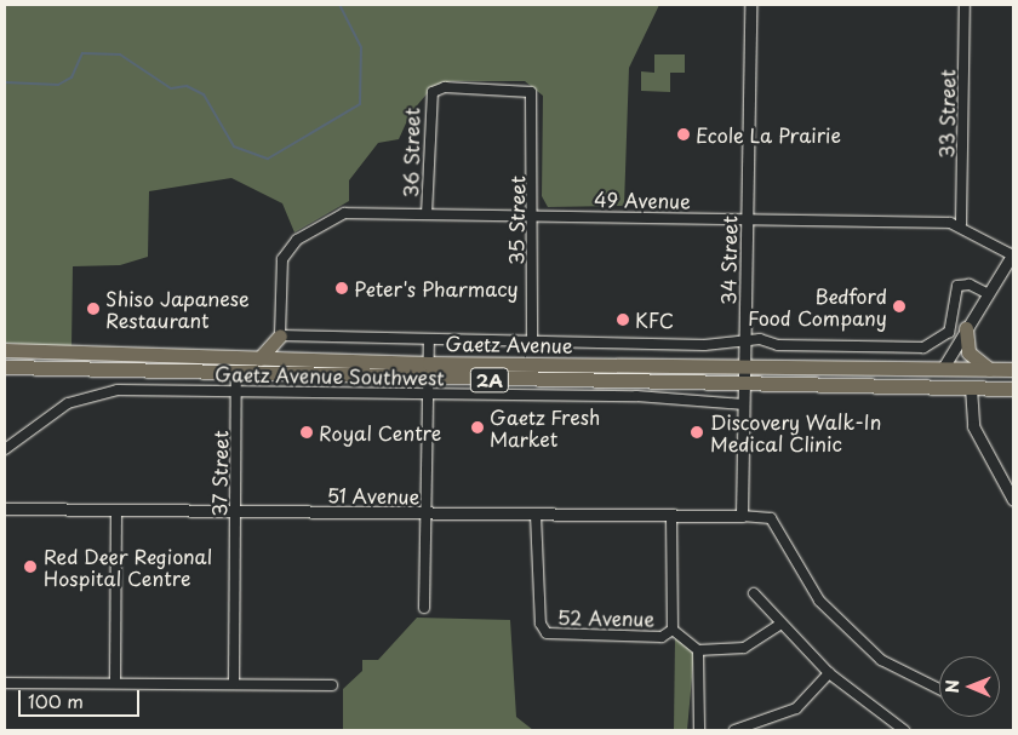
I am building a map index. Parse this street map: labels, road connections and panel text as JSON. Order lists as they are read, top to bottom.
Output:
{
  "streets": {
    "main road": ["Gaetz Avenue", "2A"],
    "street": [
      "33 Street",
      "36 Street",
      "49 Avenue",
      "35 Street",
      "34 Street",
      "Gaetz Avenue Southwest",
      "37 Street",
      "51 Avenue",
      "52 Avenue"
    ]
  },
  "crossings": [
    ["33 Street", "49 Avenue"],
    ["36 Street", "49 Avenue"],
    ["36 Street", "35 Street"],
    ["49 Avenue", "35 Street"],
    ["49 Avenue", "34 Street"],
    ["49 Avenue", "Gaetz Avenue"],
    ["34 Street", "Gaetz Avenue"],
    ["34 Street", "Gaetz Avenue Southwest"],
    ["34 Street", "51 Avenue"],
    ["Gaetz Avenue", "Gaetz Avenue Southwest"],
    ["Gaetz Avenue", "37 Street"],
    ["Gaetz Avenue Southwest", "37 Street"],
    ["37 Street", "51 Avenue"],
    ["51 Avenue", "52 Avenue"]
  ],
  "places": [
    "Ecole La Prairie",
    "Peter's Pharmacy",
    "Bedford Food Company",
    "Shiso Japanese Restaurant",
    "KFC",
    "Gaetz Fresh Market",
    "Royal Centre",
    "Discovery Walk-In Medical Clinic",
    "Red Deer Regional Hospital Centre"
  ],
  "scale_bar": "100 m",
  "north": "left"
}
